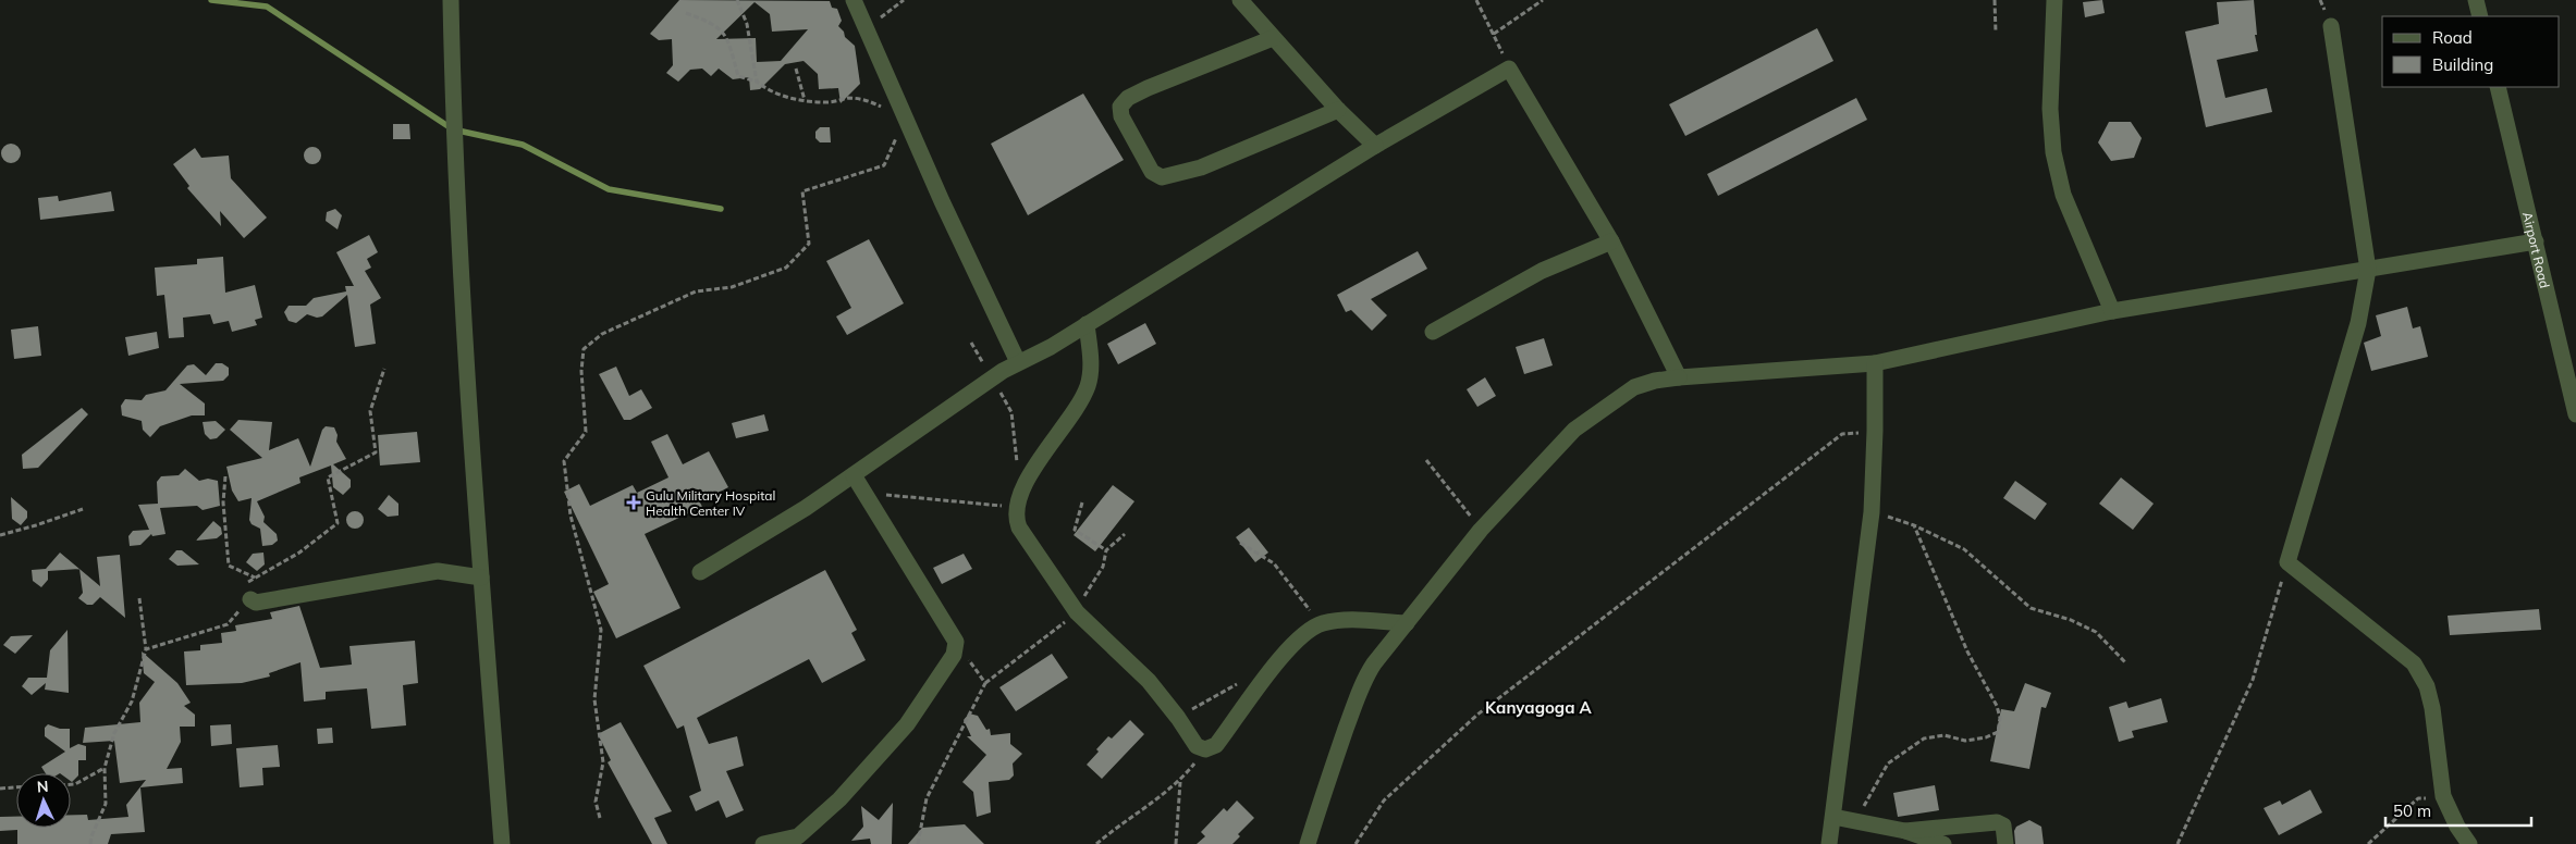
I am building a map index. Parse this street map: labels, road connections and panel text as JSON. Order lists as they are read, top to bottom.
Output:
{
  "streets": {
    "street": ["Airport Road"]
  },
  "districts": ["Kanyagoga A"],
  "places": {
    "health": ["Gulu Military Hospital Health Center IV"]
  },
  "legend": ["Road", "Building"],
  "scale_bar": "50 m",
  "north": "top"
}
